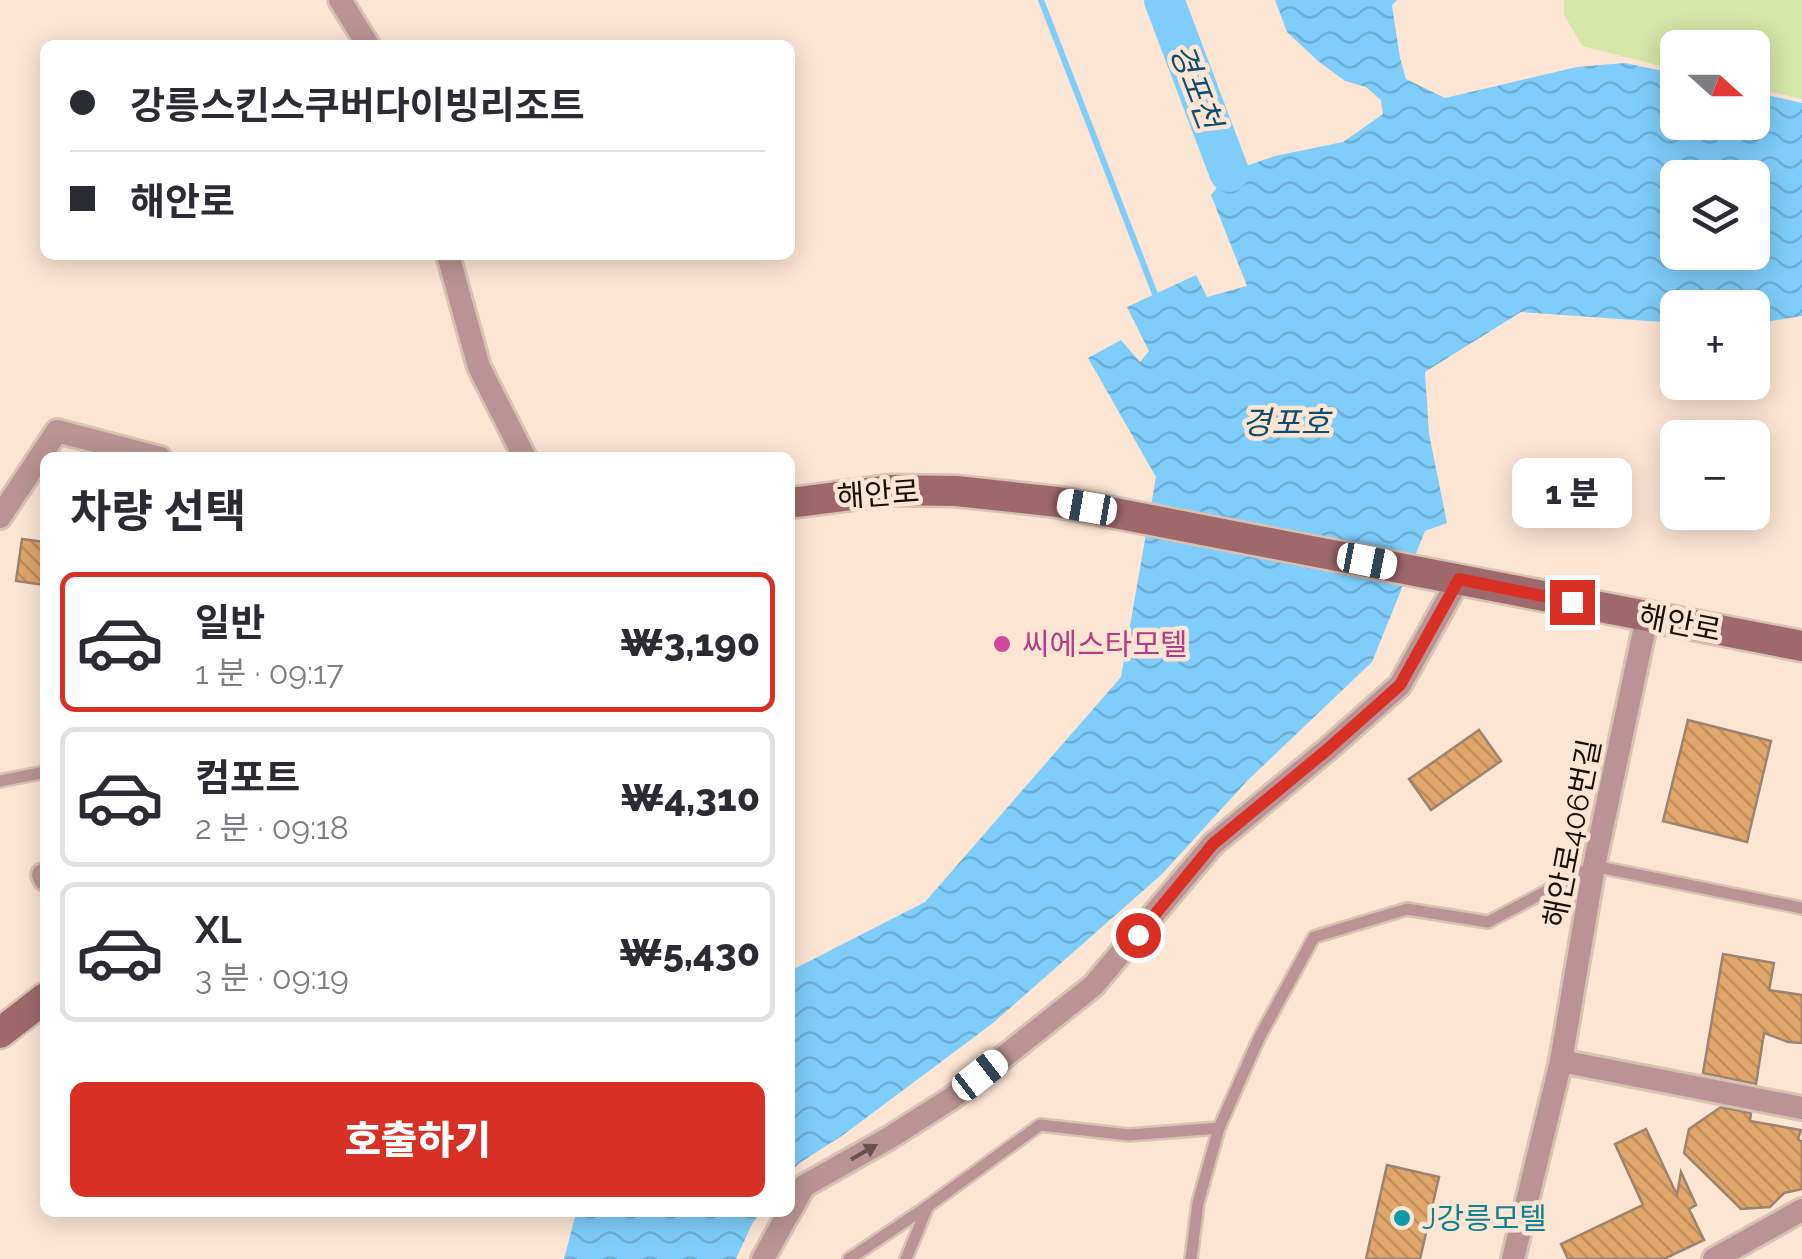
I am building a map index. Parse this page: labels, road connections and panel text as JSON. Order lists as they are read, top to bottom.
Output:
{
  "streets": {
    "street": ["해안로", "해안로406번길"]
  },
  "crossings": [
    ["해안로", "해안로406번길"]
  ],
  "water": ["경포천", "경포호"],
  "places": ["씨에스타모텔", "J강릉모텔"],
  "north": "right",
  "page": {
    "map_buttons": ["+", "−"],
    "banner": ["강릉스킨스쿠버다이빙리조트", "해안로"],
    "heading": "차량 선택",
    "bubble": "1 분",
    "list": [
      {
        "name": "일반",
        "note": "1 분 · 09:17",
        "value": "₩3,190"
      },
      {
        "name": "컴포트",
        "note": "2 분 · 09:18",
        "value": "₩4,310"
      },
      {
        "name": "XL",
        "note": "3 분 · 09:19",
        "value": "₩5,430"
      }
    ],
    "buttons": "호출하기"
  }
}
